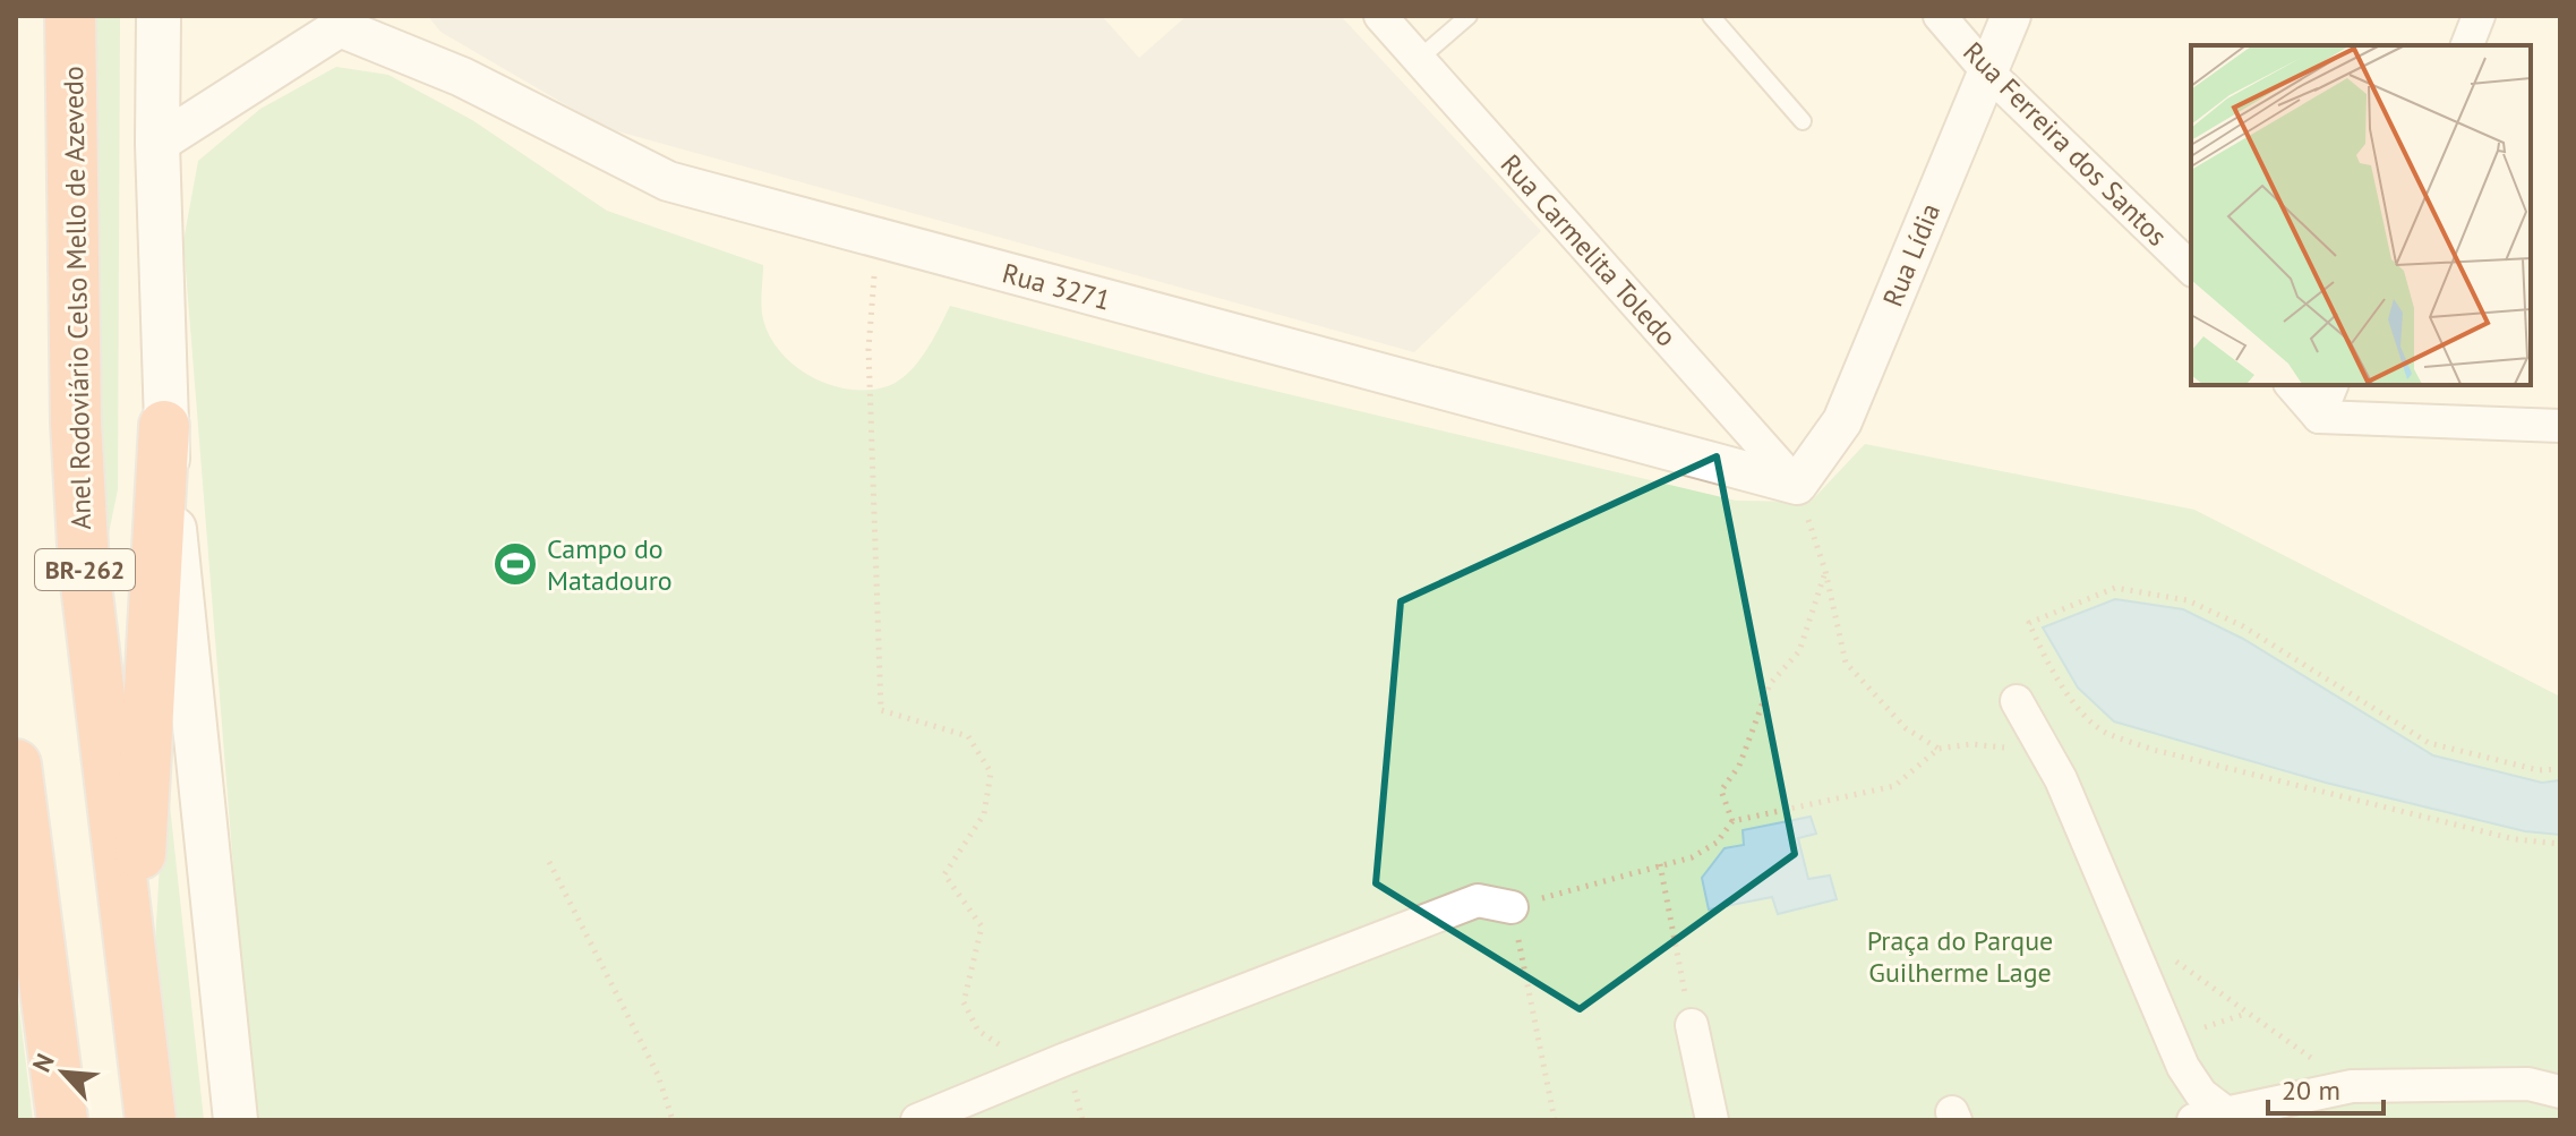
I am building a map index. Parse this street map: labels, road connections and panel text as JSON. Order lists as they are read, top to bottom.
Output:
{
  "streets": {
    "highway": ["Anel Rodoviário Celso Mello de Azevedo", "BR-262"],
    "street": [
      "Rua Ferreira dos Santos",
      "Rua Carmelita Toledo",
      "Rua Lídia",
      "Rua 3271"
    ]
  },
  "crossings": [
    ["Rua Ferreira dos Santos", "Rua Lídia"],
    ["Rua Carmelita Toledo", "Rua Lídia"],
    ["Rua Carmelita Toledo", "Rua 3271"],
    ["Rua Lídia", "Rua 3271"]
  ],
  "parks": ["Praça do Parque Guilherme Lage"],
  "places": {
    "sports": ["Campo do Matadouro"]
  },
  "scale_bar": "20 m",
  "north": "top left"
}
